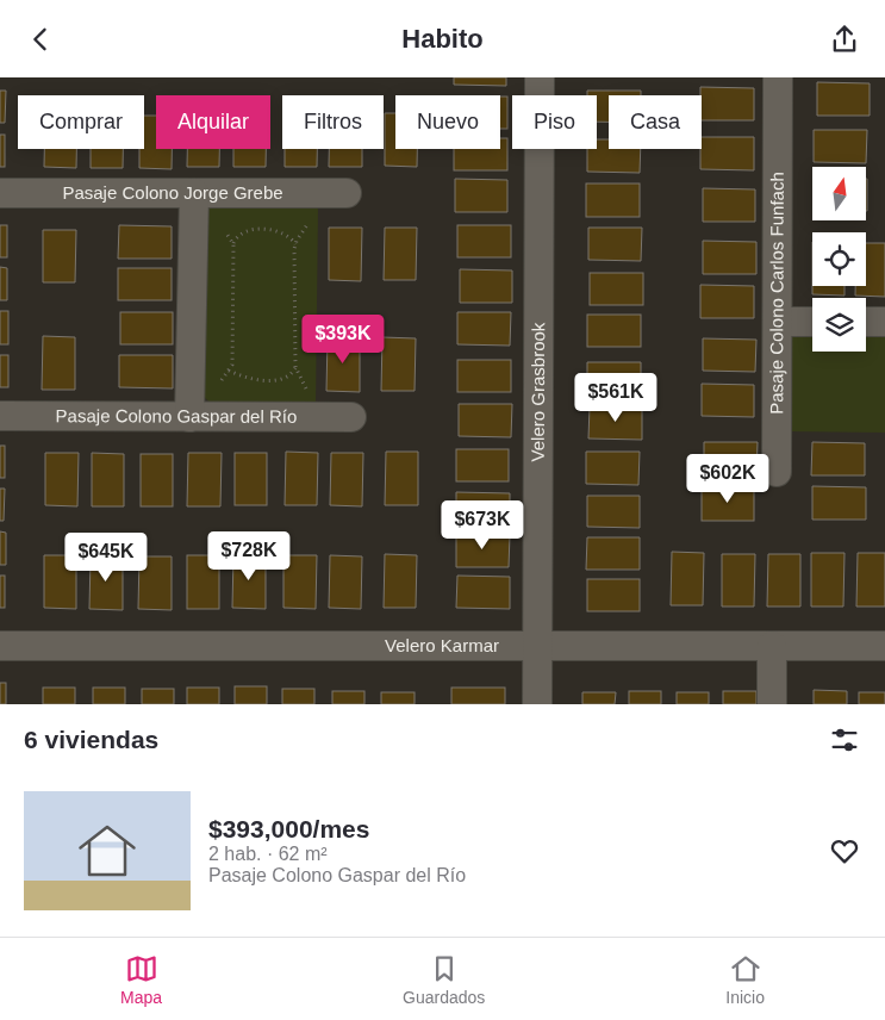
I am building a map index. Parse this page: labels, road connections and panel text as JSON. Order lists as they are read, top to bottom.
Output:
{
  "streets": {
    "street": [
      "Pasaje Colono Jorge Grebe",
      "Pasaje Colono Carlos Funfach",
      "Velero Grasbrook",
      "Pasaje Colono Gaspar del Río",
      "Velero Karmar"
    ]
  },
  "crossings": [
    ["Velero Grasbrook", "Velero Karmar"]
  ],
  "north": "top",
  "page": {
    "header": "Habito",
    "chip": [
      "Comprar",
      "Alquilar",
      "Filtros",
      "Nuevo",
      "Piso",
      "Casa"
    ],
    "price": [
      "$393K",
      "$561K",
      "$602K",
      "$673K",
      "$728K",
      "$645K"
    ],
    "heading": "6 viviendas",
    "list": [
      {
        "name": "$393,000/mes",
        "note": "2 hab. · 62 m² · Pasaje Colono Gaspar del Río"
      }
    ],
    "tabs": ["Mapa", "Guardados", "Inicio"]
  }
}
